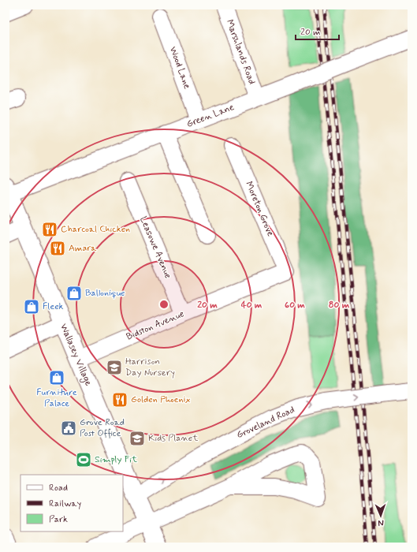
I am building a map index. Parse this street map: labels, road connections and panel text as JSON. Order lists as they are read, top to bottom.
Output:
{
  "streets": {
    "main road": ["Wallasey Village"],
    "street": [
      "Marshlands Road",
      "Wood Lane",
      "Green Lane",
      "Moreton Grove",
      "Leasowe Avenue",
      "Bidston Avenue",
      "Groveland Road"
    ]
  },
  "crossings": [
    ["Marshlands Road", "Green Lane"],
    ["Wood Lane", "Green Lane"],
    ["Green Lane", "Wallasey Village"],
    ["Moreton Grove", "Bidston Avenue"],
    ["Leasowe Avenue", "Bidston Avenue"],
    ["Bidston Avenue", "Wallasey Village"],
    ["Wallasey Village", "Groveland Road"]
  ],
  "one_way": ["Groveland Road"],
  "places": {
    "restaurant": ["Charcoal Chicken", "Amara", "Golden Phoenix"],
    "shop": ["Ballonique", "Fleek", "Furniture Palace"],
    "school or university": ["Harrison Day Nursery", "Kids Planet"],
    "public building": ["Grove Road Post Office"],
    "sports": ["Simply Fit"]
  },
  "legend": ["Road", "Railway", "Park"],
  "scale_bar": "20 m",
  "north": "bottom",
  "rings": [
    "20 m",
    "40 m",
    "60 m",
    "80 m"
  ]
}
